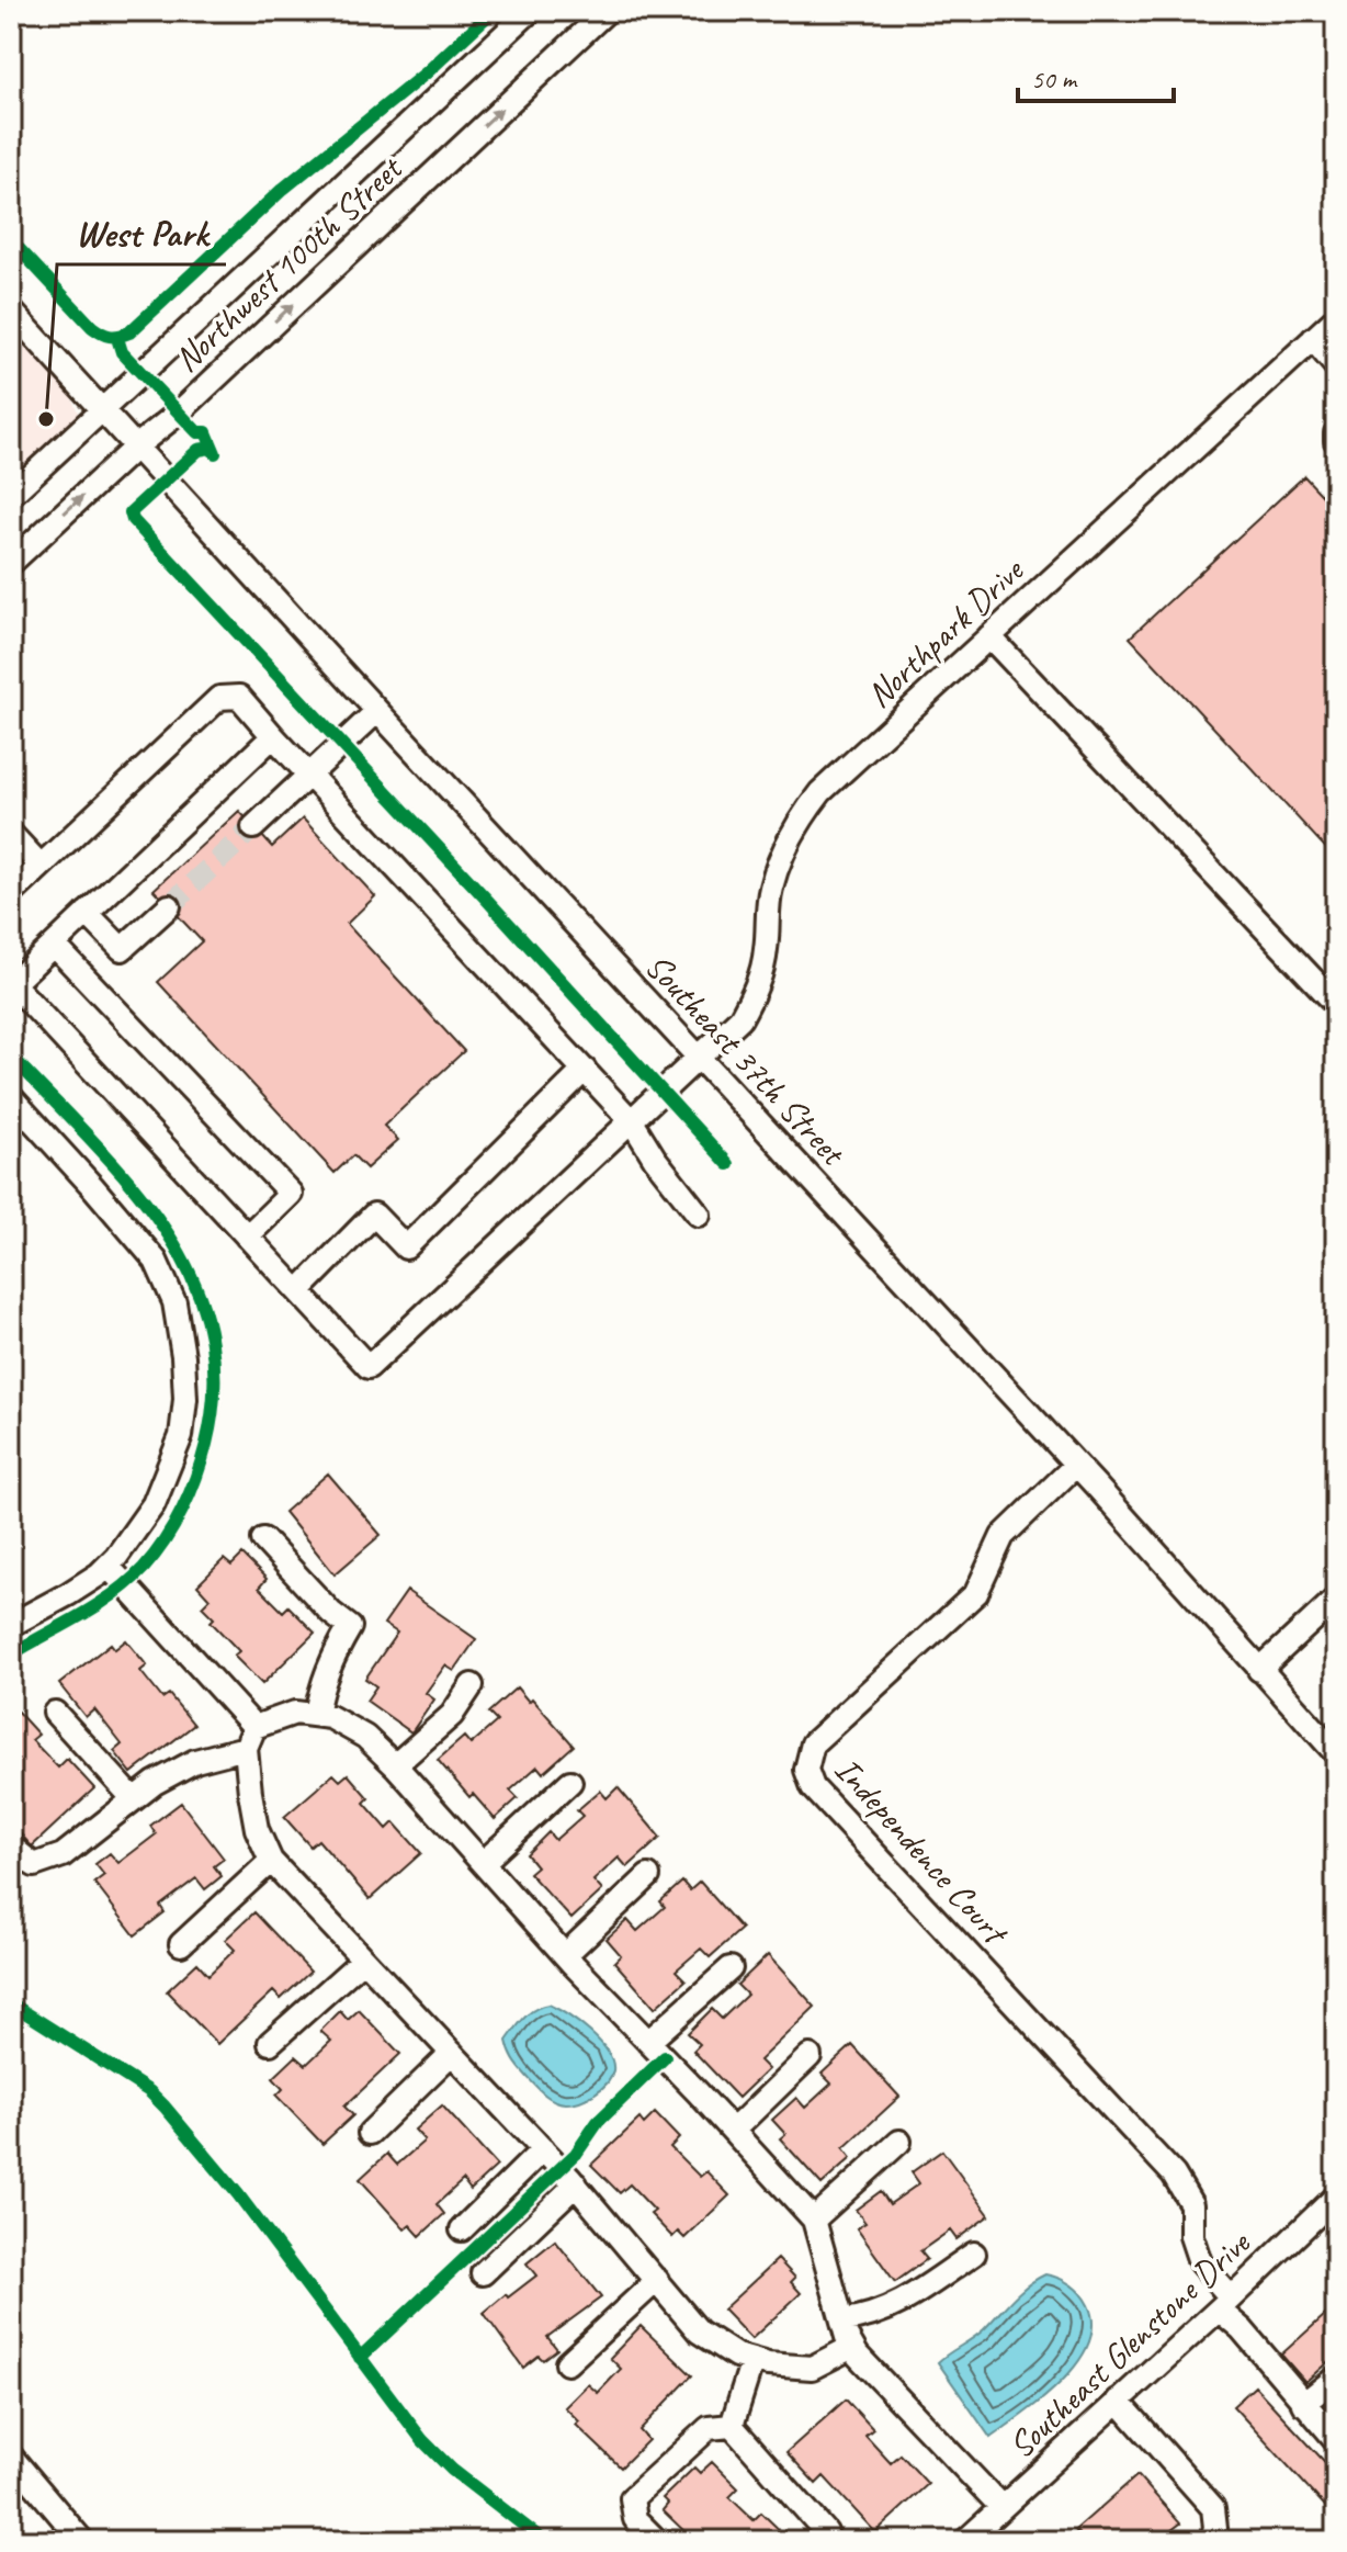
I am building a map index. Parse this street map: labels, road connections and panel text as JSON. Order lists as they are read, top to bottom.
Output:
{
  "streets": {
    "street": [
      "Northwest 100th Street",
      "Northpark Drive",
      "Southeast 37th Street",
      "Independence Court",
      "Southeast Glenstone Drive"
    ]
  },
  "crossings": [
    ["Northwest 100th Street", "Southeast 37th Street"],
    ["Northpark Drive", "Southeast 37th Street"],
    ["Southeast 37th Street", "Independence Court"],
    ["Independence Court", "Southeast Glenstone Drive"]
  ],
  "places": ["West Park"],
  "scale_bar": "50 m"
}
